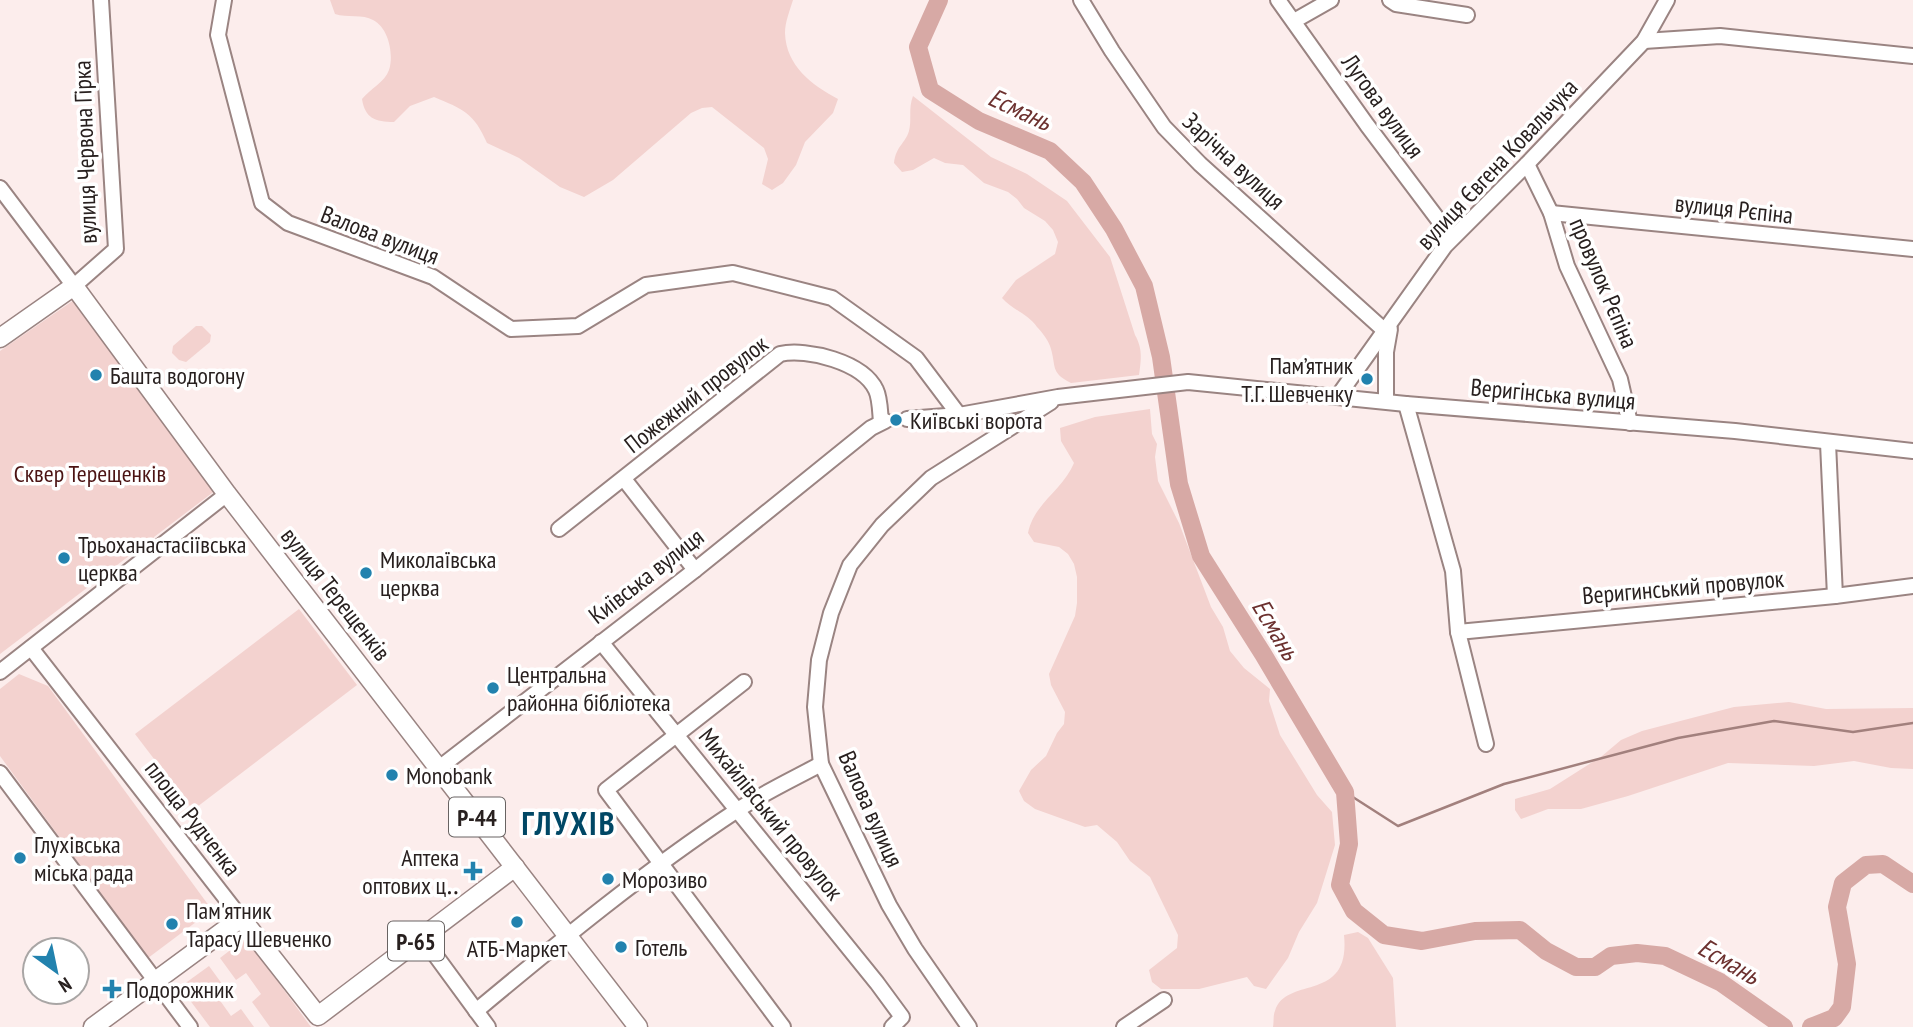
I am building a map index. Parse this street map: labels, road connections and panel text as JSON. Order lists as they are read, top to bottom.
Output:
{
  "streets": {
    "main road": [
      "вулиця Терещенків",
      "Р-44",
      "площа Рудченка",
      "Р-65"
    ],
    "street": [
      "Лугова вулиця",
      "вулиця Червона Гірка",
      "Зарічна вулиця",
      "вулиця Євгена Ковальчука",
      "вулиця Рєпіна",
      "Валова вулиця",
      "провулок Рєпіна",
      "Пожежний провулок",
      "Веригінська вулиця",
      "Київська вулиця",
      "Веригинський провулок",
      "Михайлівський провулок"
    ]
  },
  "crossings": [
    ["Лугова вулиця", "вулиця Євгена Ковальчука"],
    ["вулиця Червона Гірка", "вулиця Терещенків"],
    ["Зарічна вулиця", "вулиця Євгена Ковальчука"],
    ["вулиця Євгена Ковальчука", "провулок Рєпіна"],
    ["вулиця Євгена Ковальчука", "Веригінська вулиця"],
    ["вулиця Рєпіна", "провулок Рєпіна"],
    ["Валова вулиця", "Веригінська вулиця"],
    ["провулок Рєпіна", "Веригінська вулиця"],
    ["Пожежний провулок", "Київська вулиця"],
    ["Київська вулиця", "вулиця Терещенків"],
    ["Київська вулиця", "Михайлівський провулок"],
    ["вулиця Терещенків", "Р-65"],
    ["площа Рудченка", "Р-65"]
  ],
  "districts": ["ГЛУХІВ"],
  "water": ["Есмань"],
  "parks": ["Сквер Терещенків"],
  "places": {
    "other": [
      "Башта водогону",
      "Пам’ятник Т.Г. Шевченку",
      "Київські ворота",
      "Трьоханастасіївська церква",
      "Миколаївська церква",
      "Центральна районна бібліотека",
      "Monobank",
      "Глухівська міська рада",
      "Морозиво",
      "АТБ-Маркет",
      "Пам'ятник Тарасу Шевченко",
      "Готель"
    ],
    "health": ["Аптека оптових ц‥", "Подорожник"]
  },
  "north": "bottom right"
}
